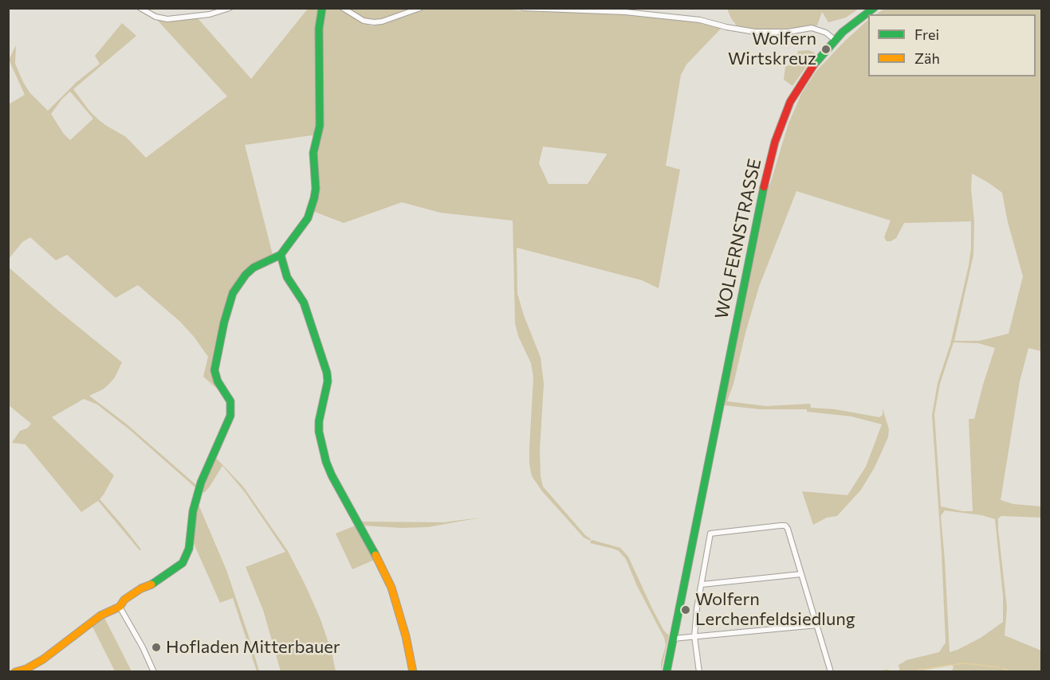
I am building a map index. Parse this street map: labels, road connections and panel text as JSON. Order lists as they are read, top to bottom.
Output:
{
  "streets": {
    "street": ["WOLFERNSTRASSE"]
  },
  "places": ["Wolfern Wirtskreuz", "Wolfern Lerchenfeldsiedlung", "Hofladen Mitterbauer"],
  "legend": ["Frei", "Zäh"]
}
